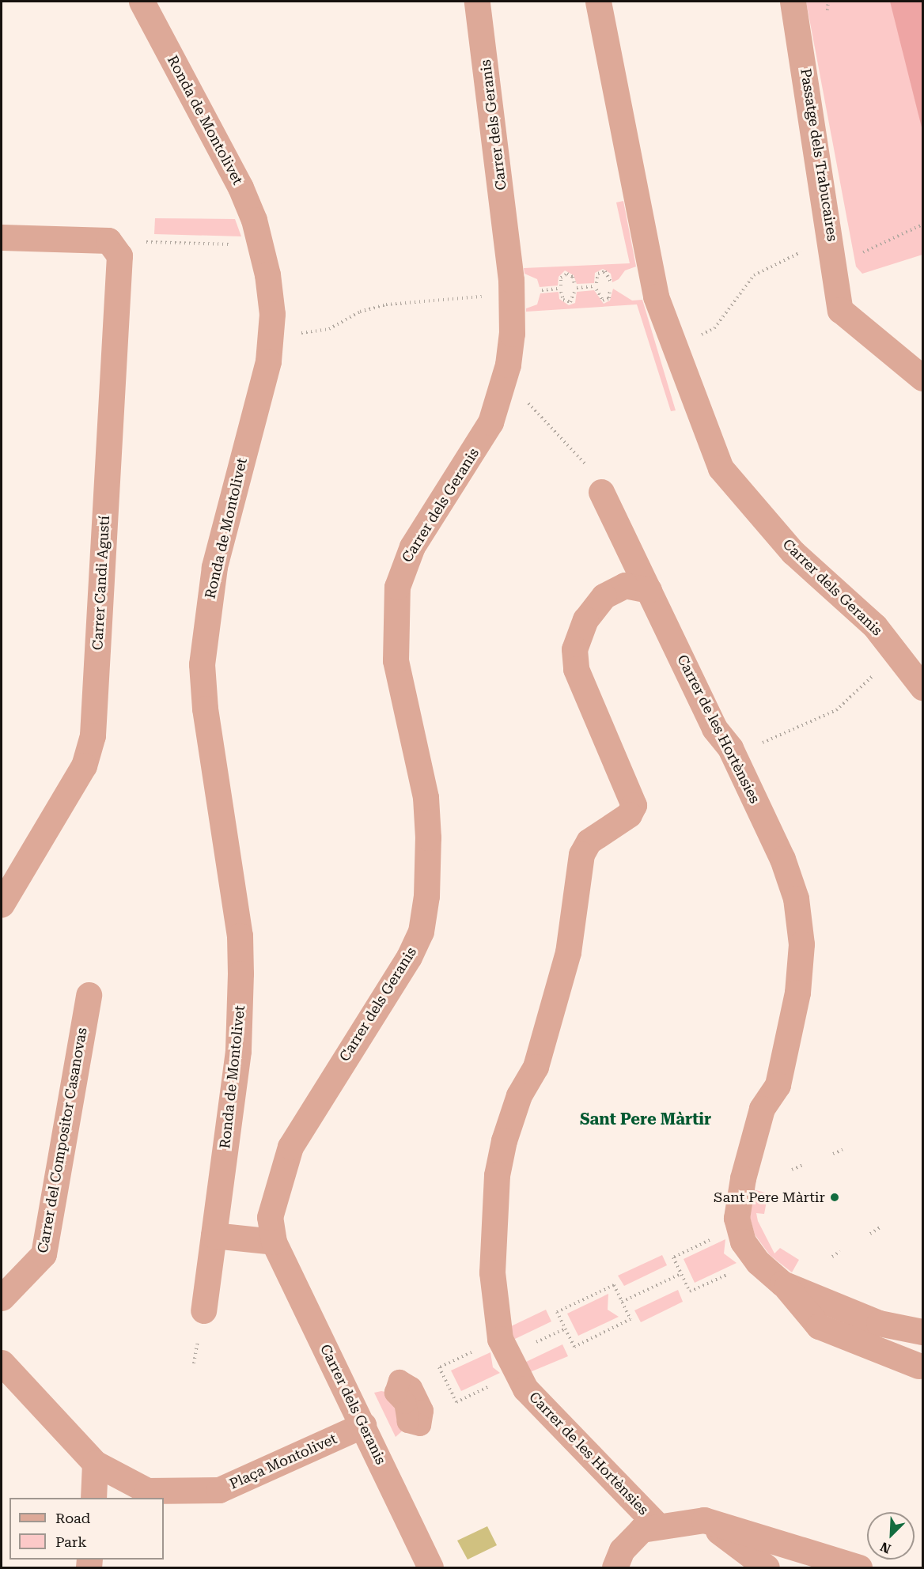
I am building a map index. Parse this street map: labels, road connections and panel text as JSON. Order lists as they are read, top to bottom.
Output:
{
  "streets": {
    "street": [
      "Ronda de Montolivet",
      "Carrer dels Geranis",
      "Passatge dels Trabucaires",
      "Carrer Candi Agustí",
      "Carrer de les Hortènsies",
      "Carrer del Compositor Casanovas",
      "Plaça Montolivet"
    ]
  },
  "crossings": [
    ["Carrer dels Geranis", "Plaça Montolivet"]
  ],
  "districts": ["Sant Pere Màrtir"],
  "places": ["Sant Pere Màrtir"],
  "legend": ["Road", "Park"],
  "north": "bottom left"
}
